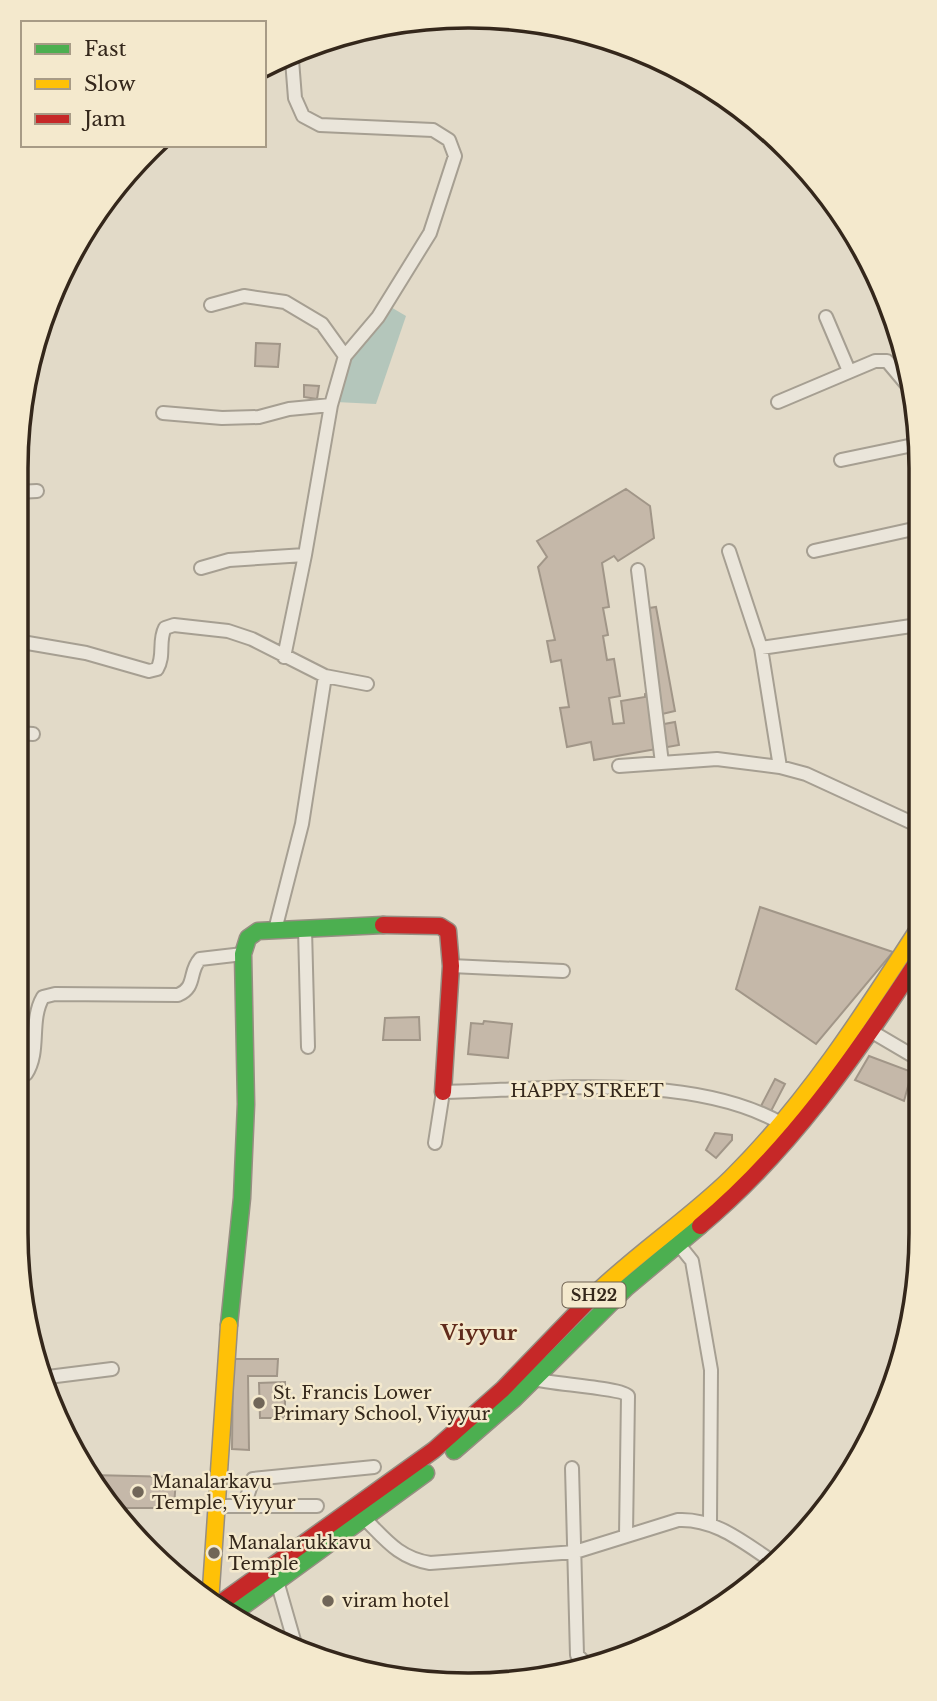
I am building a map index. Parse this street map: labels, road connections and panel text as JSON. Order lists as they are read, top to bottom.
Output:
{
  "streets": {
    "main road": ["SH22"],
    "street": ["HAPPY STREET"]
  },
  "crossings": [
    ["HAPPY STREET", "SH22"]
  ],
  "districts": ["Viyyur"],
  "places": [
    "St. Francis Lower Primary School, Viyyur",
    "Manalarkavu Temple, Viyyur",
    "Manalarukkavu Temple",
    "viram hotel"
  ],
  "legend": ["Fast", "Slow", "Jam"]
}
